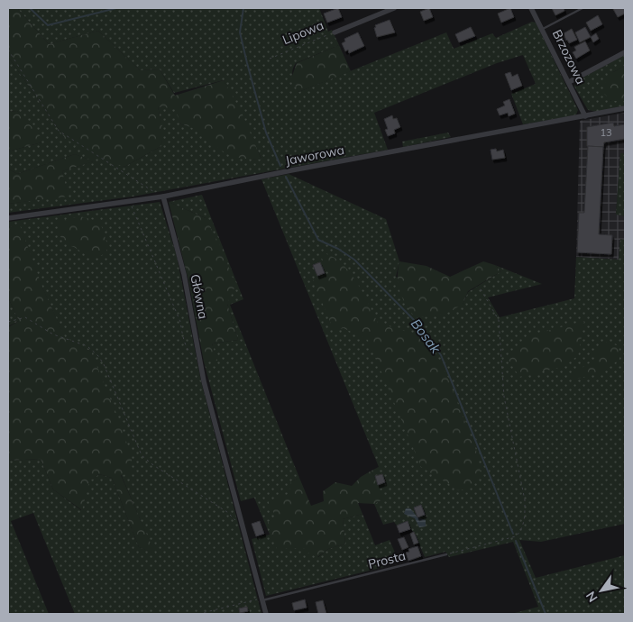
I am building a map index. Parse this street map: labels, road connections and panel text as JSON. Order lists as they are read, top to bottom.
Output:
{
  "streets": {
    "street": [
      "Lipowa",
      "Brzozowa",
      "Jaworowa",
      "Główna"
    ],
    "lane": ["Prosta"]
  },
  "crossings": [
    ["Brzozowa", "Jaworowa"],
    ["Jaworowa", "Główna"],
    ["Główna", "Prosta"]
  ],
  "water": ["Bosak"],
  "house_numbers": ["13"],
  "north": "bottom left"
}
